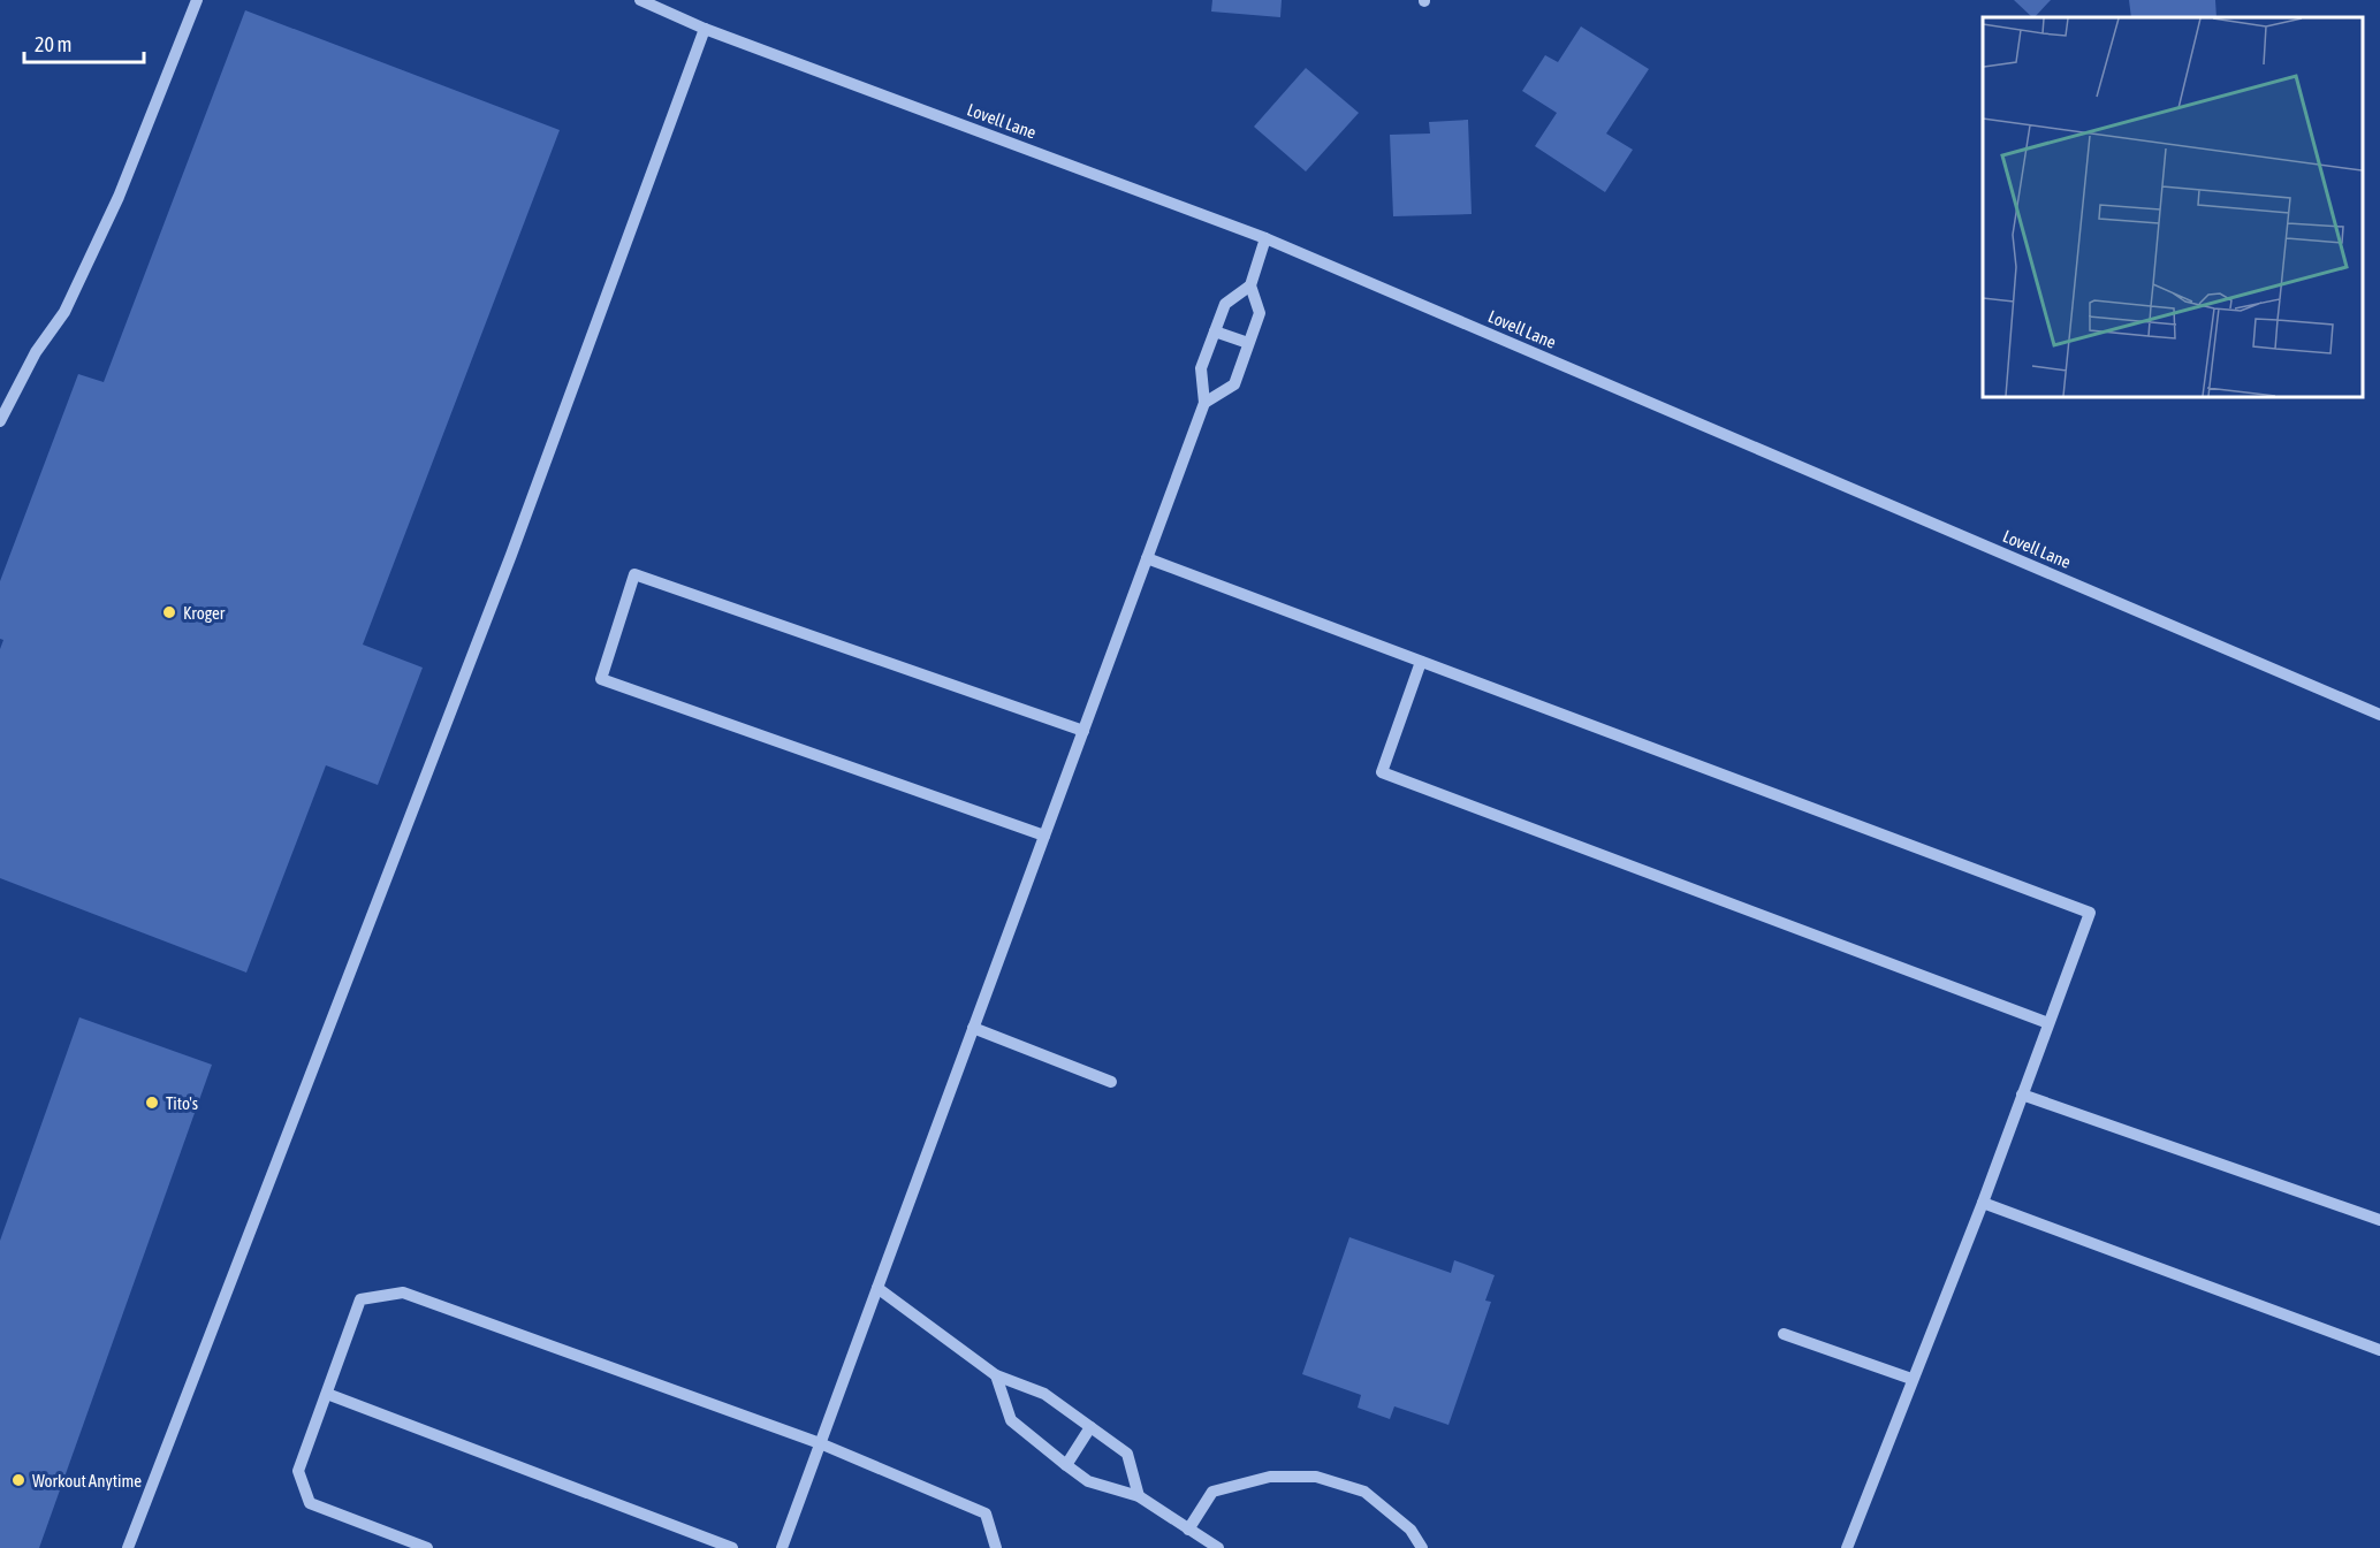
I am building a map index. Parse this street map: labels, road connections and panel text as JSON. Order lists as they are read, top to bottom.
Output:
{
  "streets": {
    "street": ["Lovell Lane"]
  },
  "places": ["Kroger", "Tito's", "Workout Anytime"],
  "scale_bar": "20 m"
}
